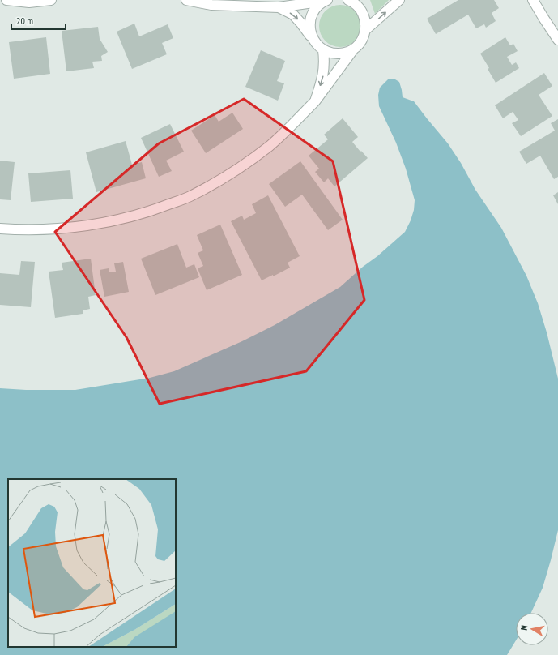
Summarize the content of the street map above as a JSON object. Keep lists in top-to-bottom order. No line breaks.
{"scale_bar":"20 m","north":"left"}
